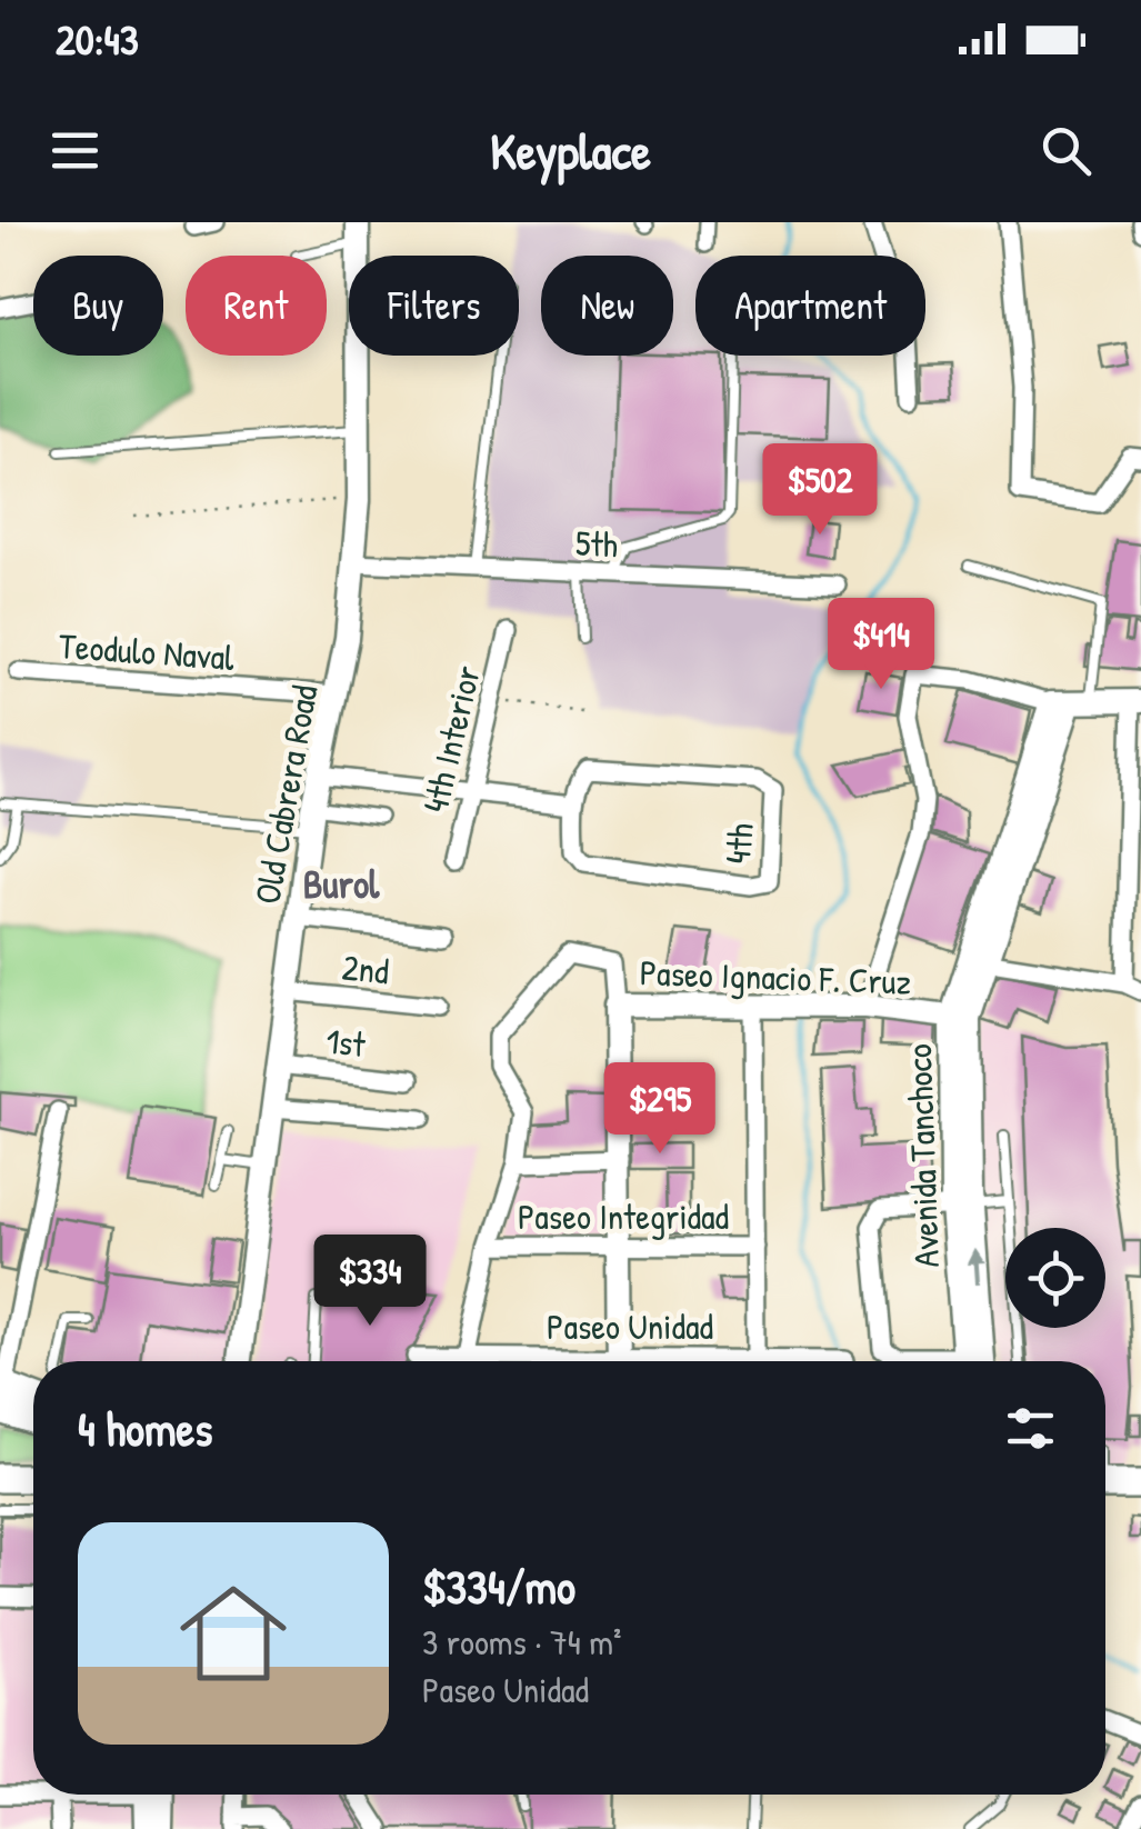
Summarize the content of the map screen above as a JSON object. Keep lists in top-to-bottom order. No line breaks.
{"streets":{"street":["5th","Teodulo Naval","4th Interior","Old Cabrera Road","4th","2nd","Paseo Ignacio F. Cruz","1st","Avenida Tanchoco","Paseo Integridad","Paseo Unidad"]},"crossings":[["5th","Old Cabrera Road"],["Teodulo Naval","Old Cabrera Road"],["Old Cabrera Road","2nd"],["Old Cabrera Road","1st"],["Paseo Ignacio F. Cruz","Avenida Tanchoco"],["Paseo Ignacio F. Cruz","Paseo Integridad"]],"districts":["Burol"],"page":{"status":"20:43","header":"Keyplace","chip":["Buy","Rent","Filters","New","Apartment"],"price":["$502","$414","$295","$334"],"heading":"4 homes","list":[{"name":"$334/mo","note":"3 rooms · 74 m² · Paseo Unidad"}]}}
